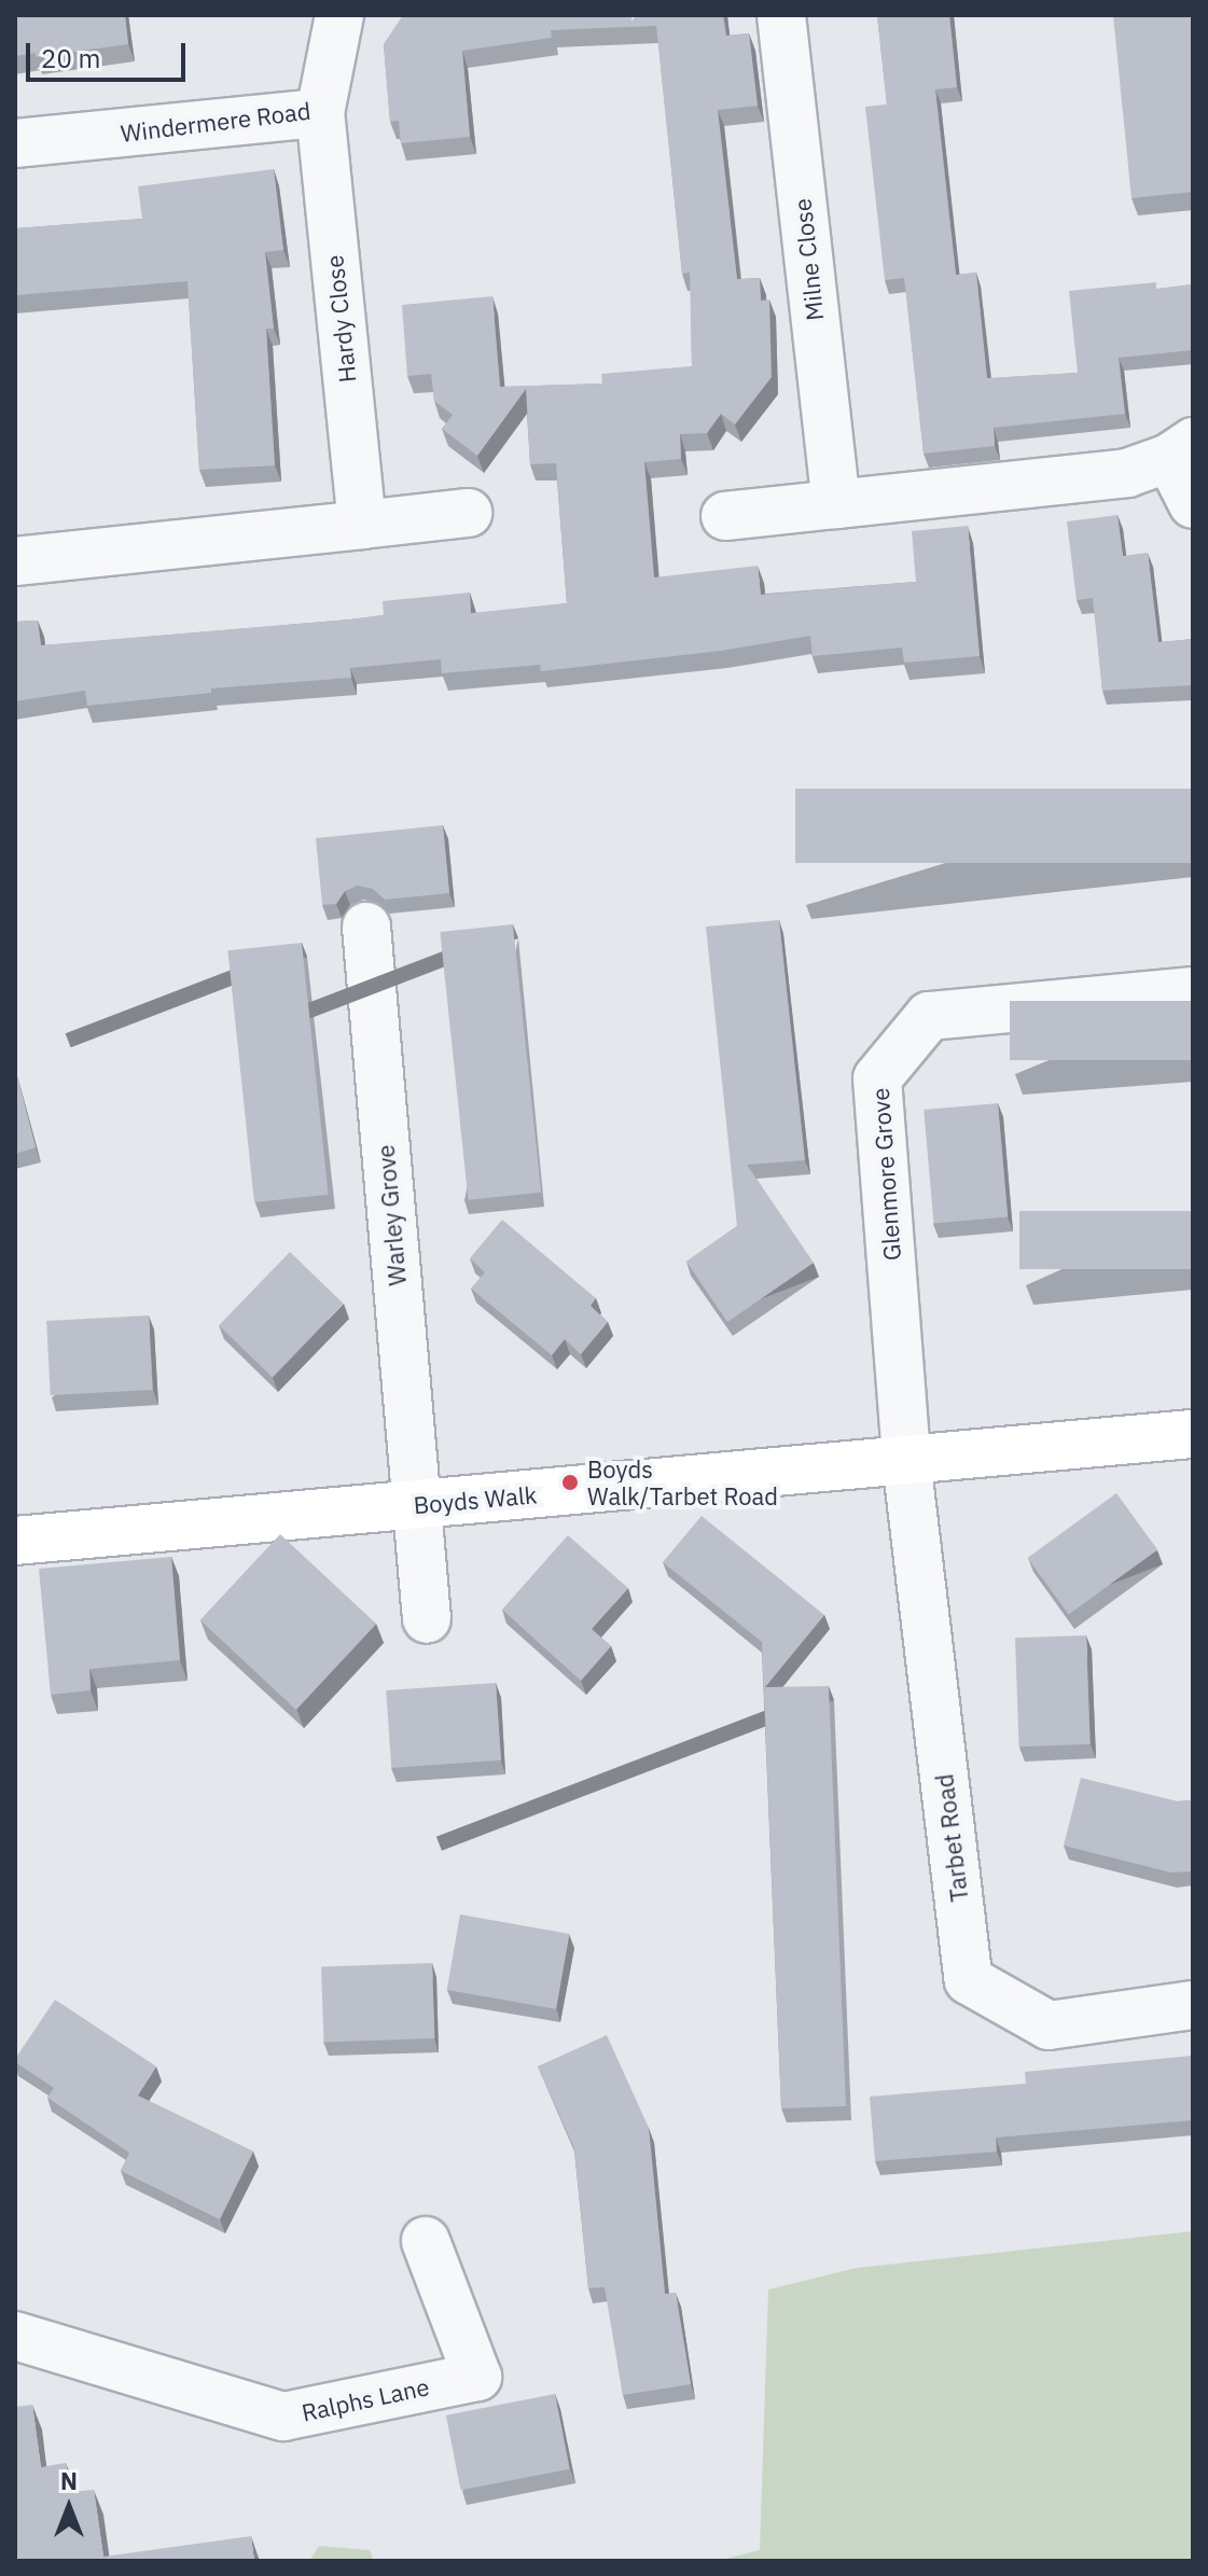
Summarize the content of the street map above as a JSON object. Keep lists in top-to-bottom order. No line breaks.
{"streets":{"street":["Windermere Road","Milne Close","Hardy Close","Glenmore Grove","Warley Grove","Boyds Walk","Tarbet Road","Ralphs Lane"]},"crossings":[["Windermere Road","Hardy Close"],["Glenmore Grove","Boyds Walk"],["Glenmore Grove","Tarbet Road"],["Warley Grove","Boyds Walk"],["Boyds Walk","Tarbet Road"]],"places":["Boyds Walk/Tarbet Road"],"scale_bar":"20 m","north":"top"}
